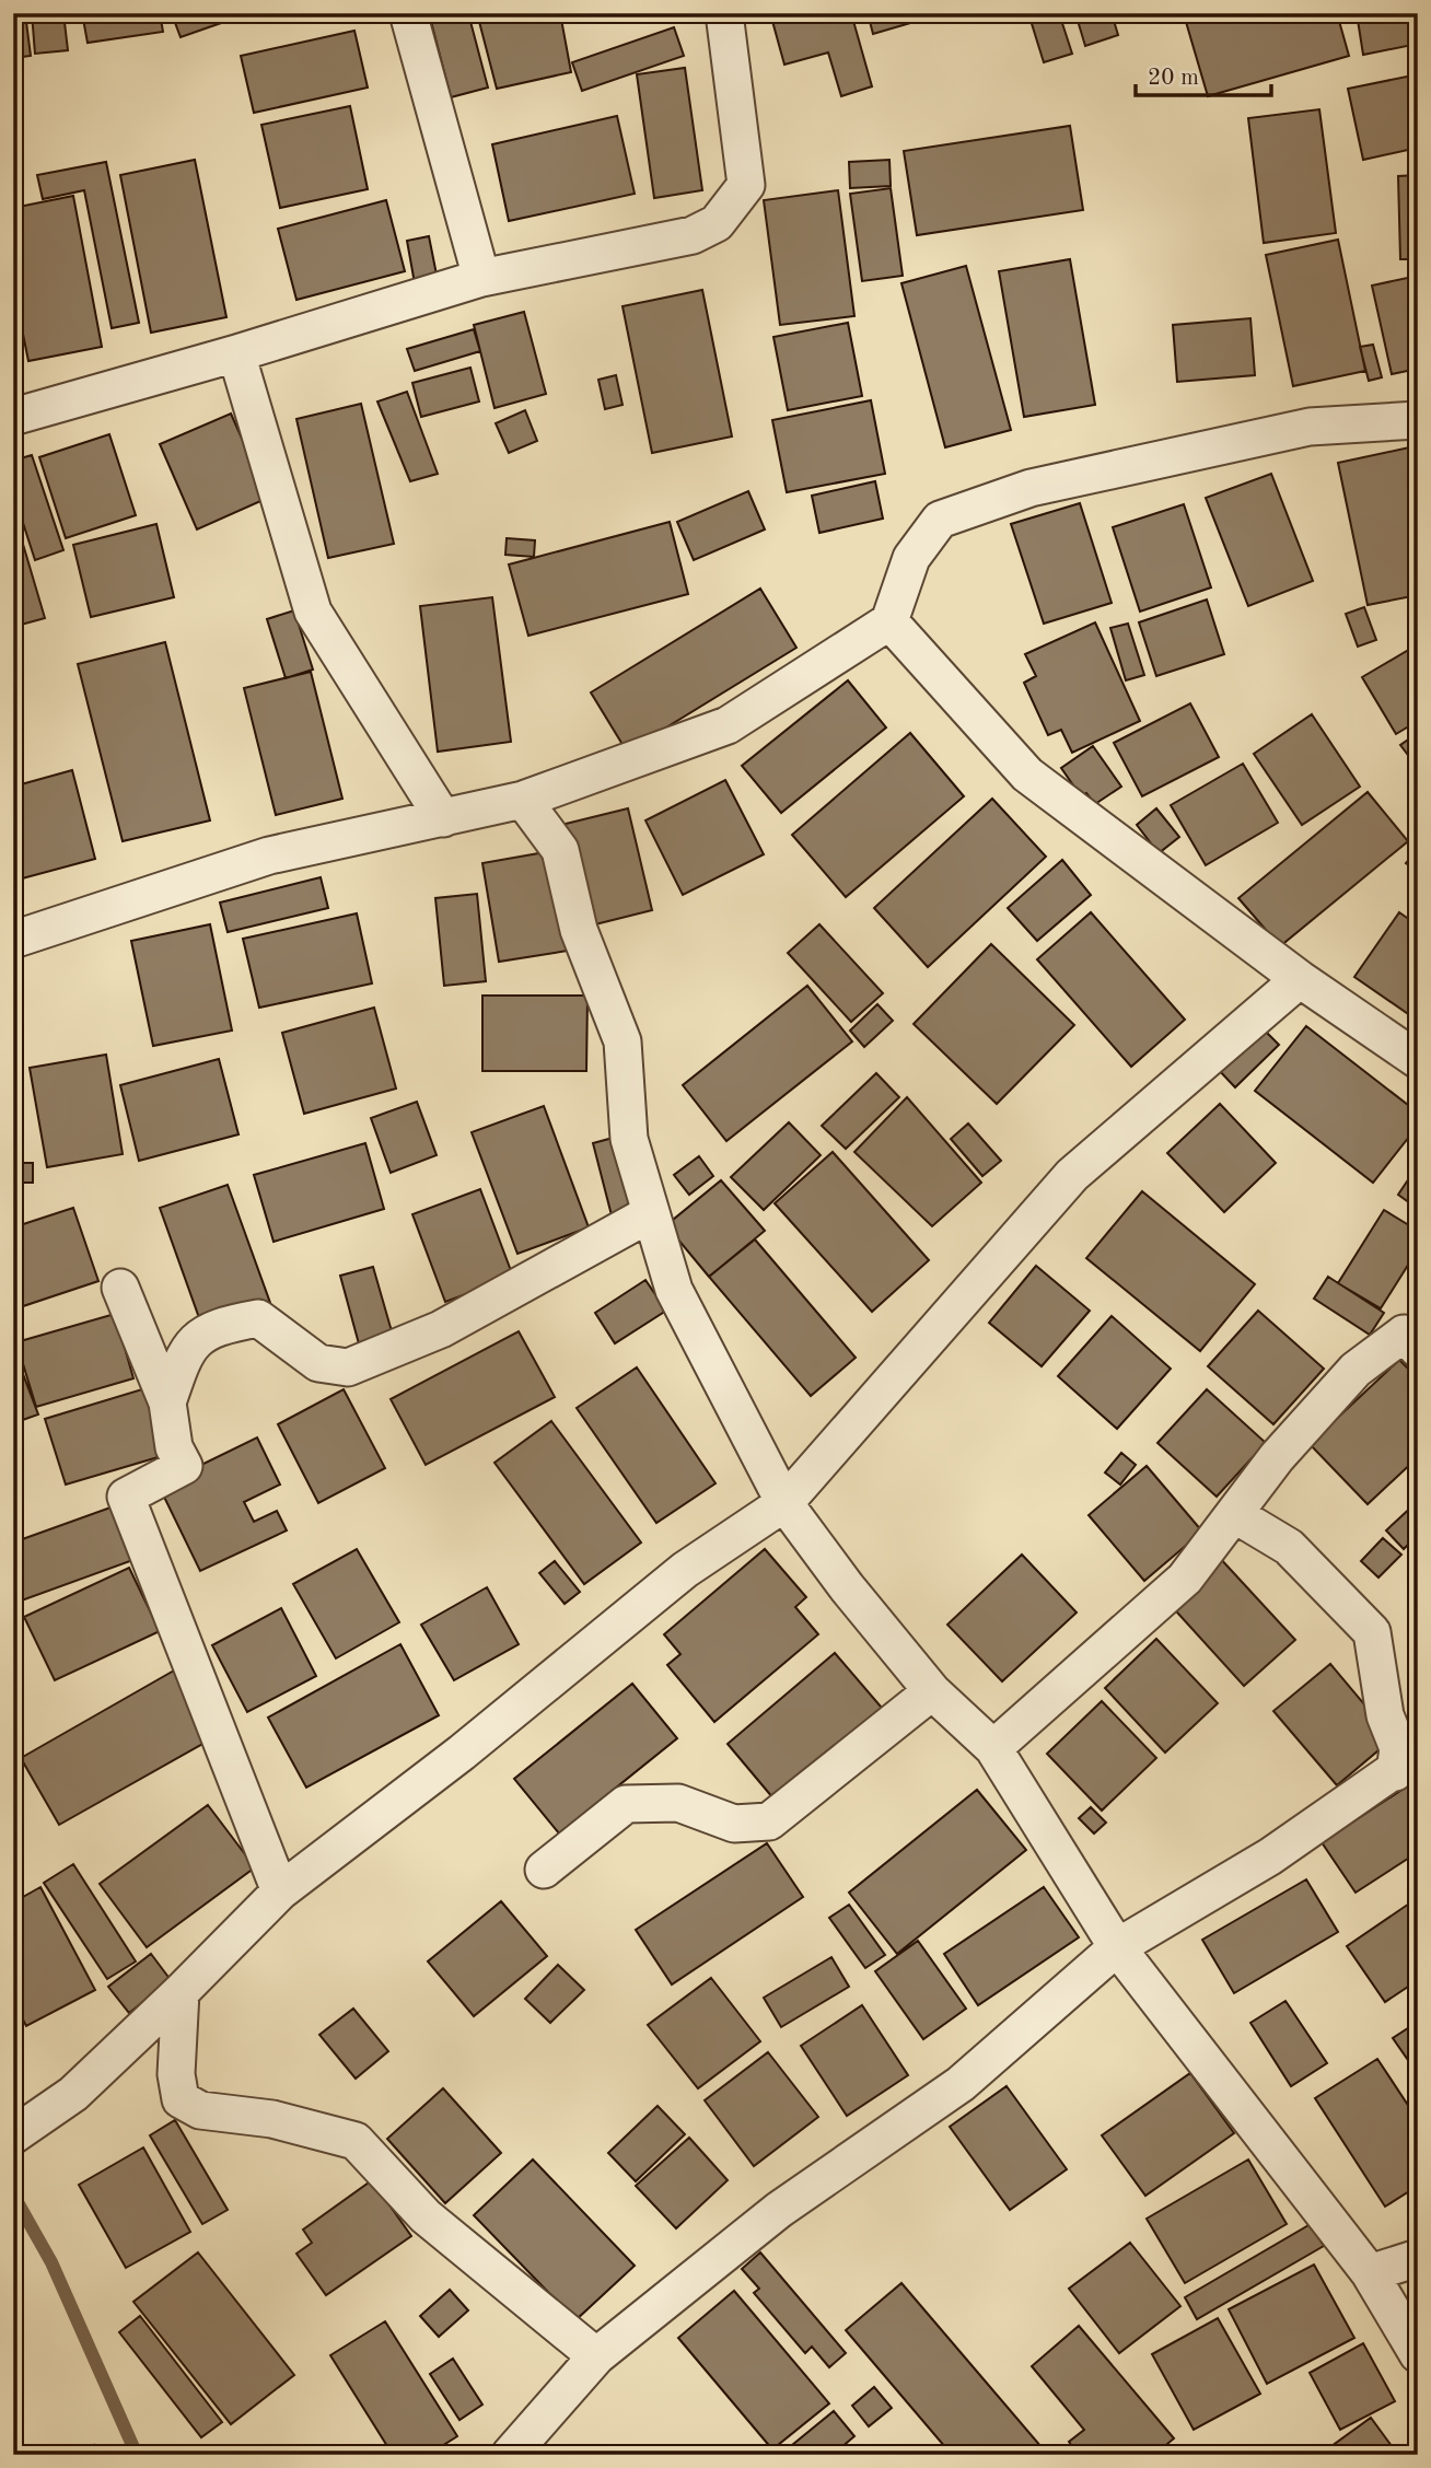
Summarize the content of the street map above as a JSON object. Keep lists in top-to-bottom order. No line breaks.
{"scale_bar":"20 m"}
